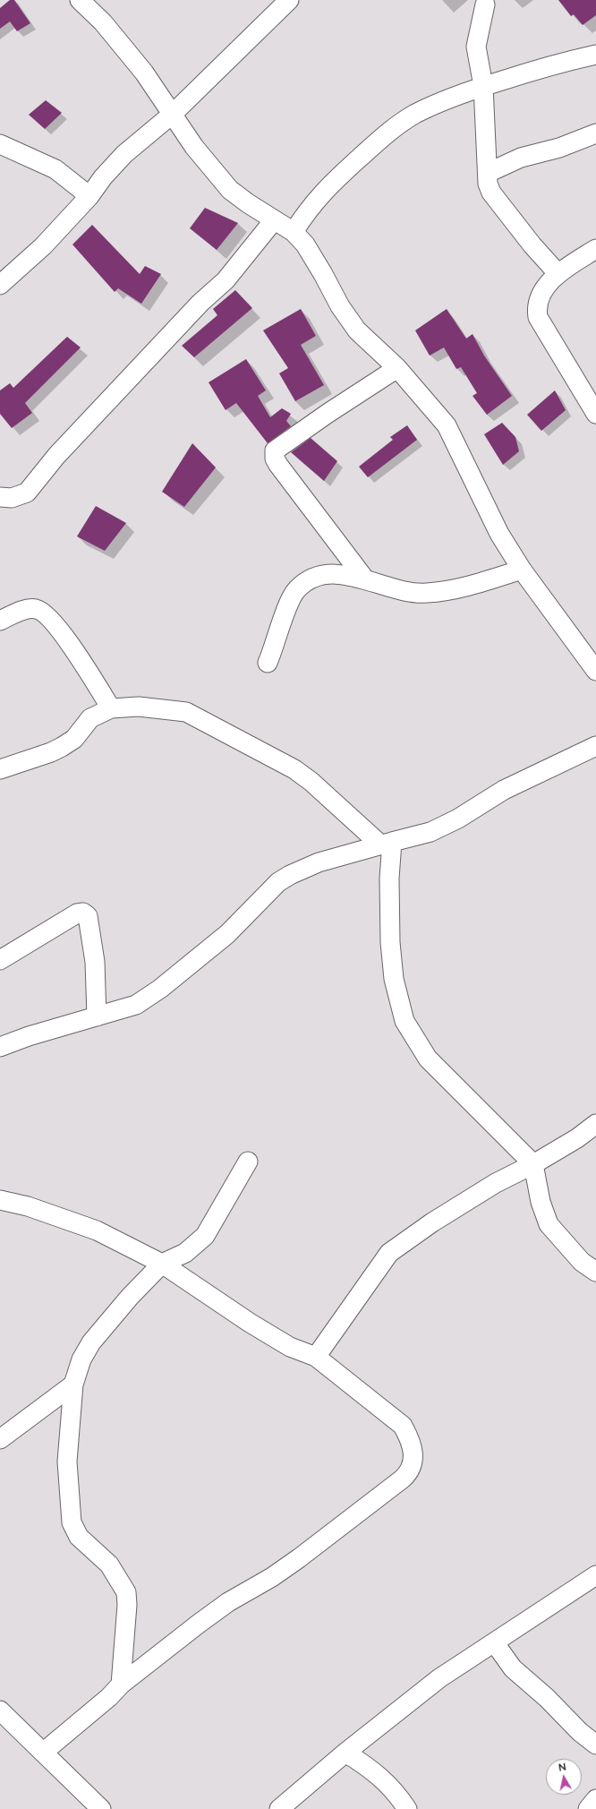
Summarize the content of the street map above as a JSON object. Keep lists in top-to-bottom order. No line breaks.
{"north":"top"}
